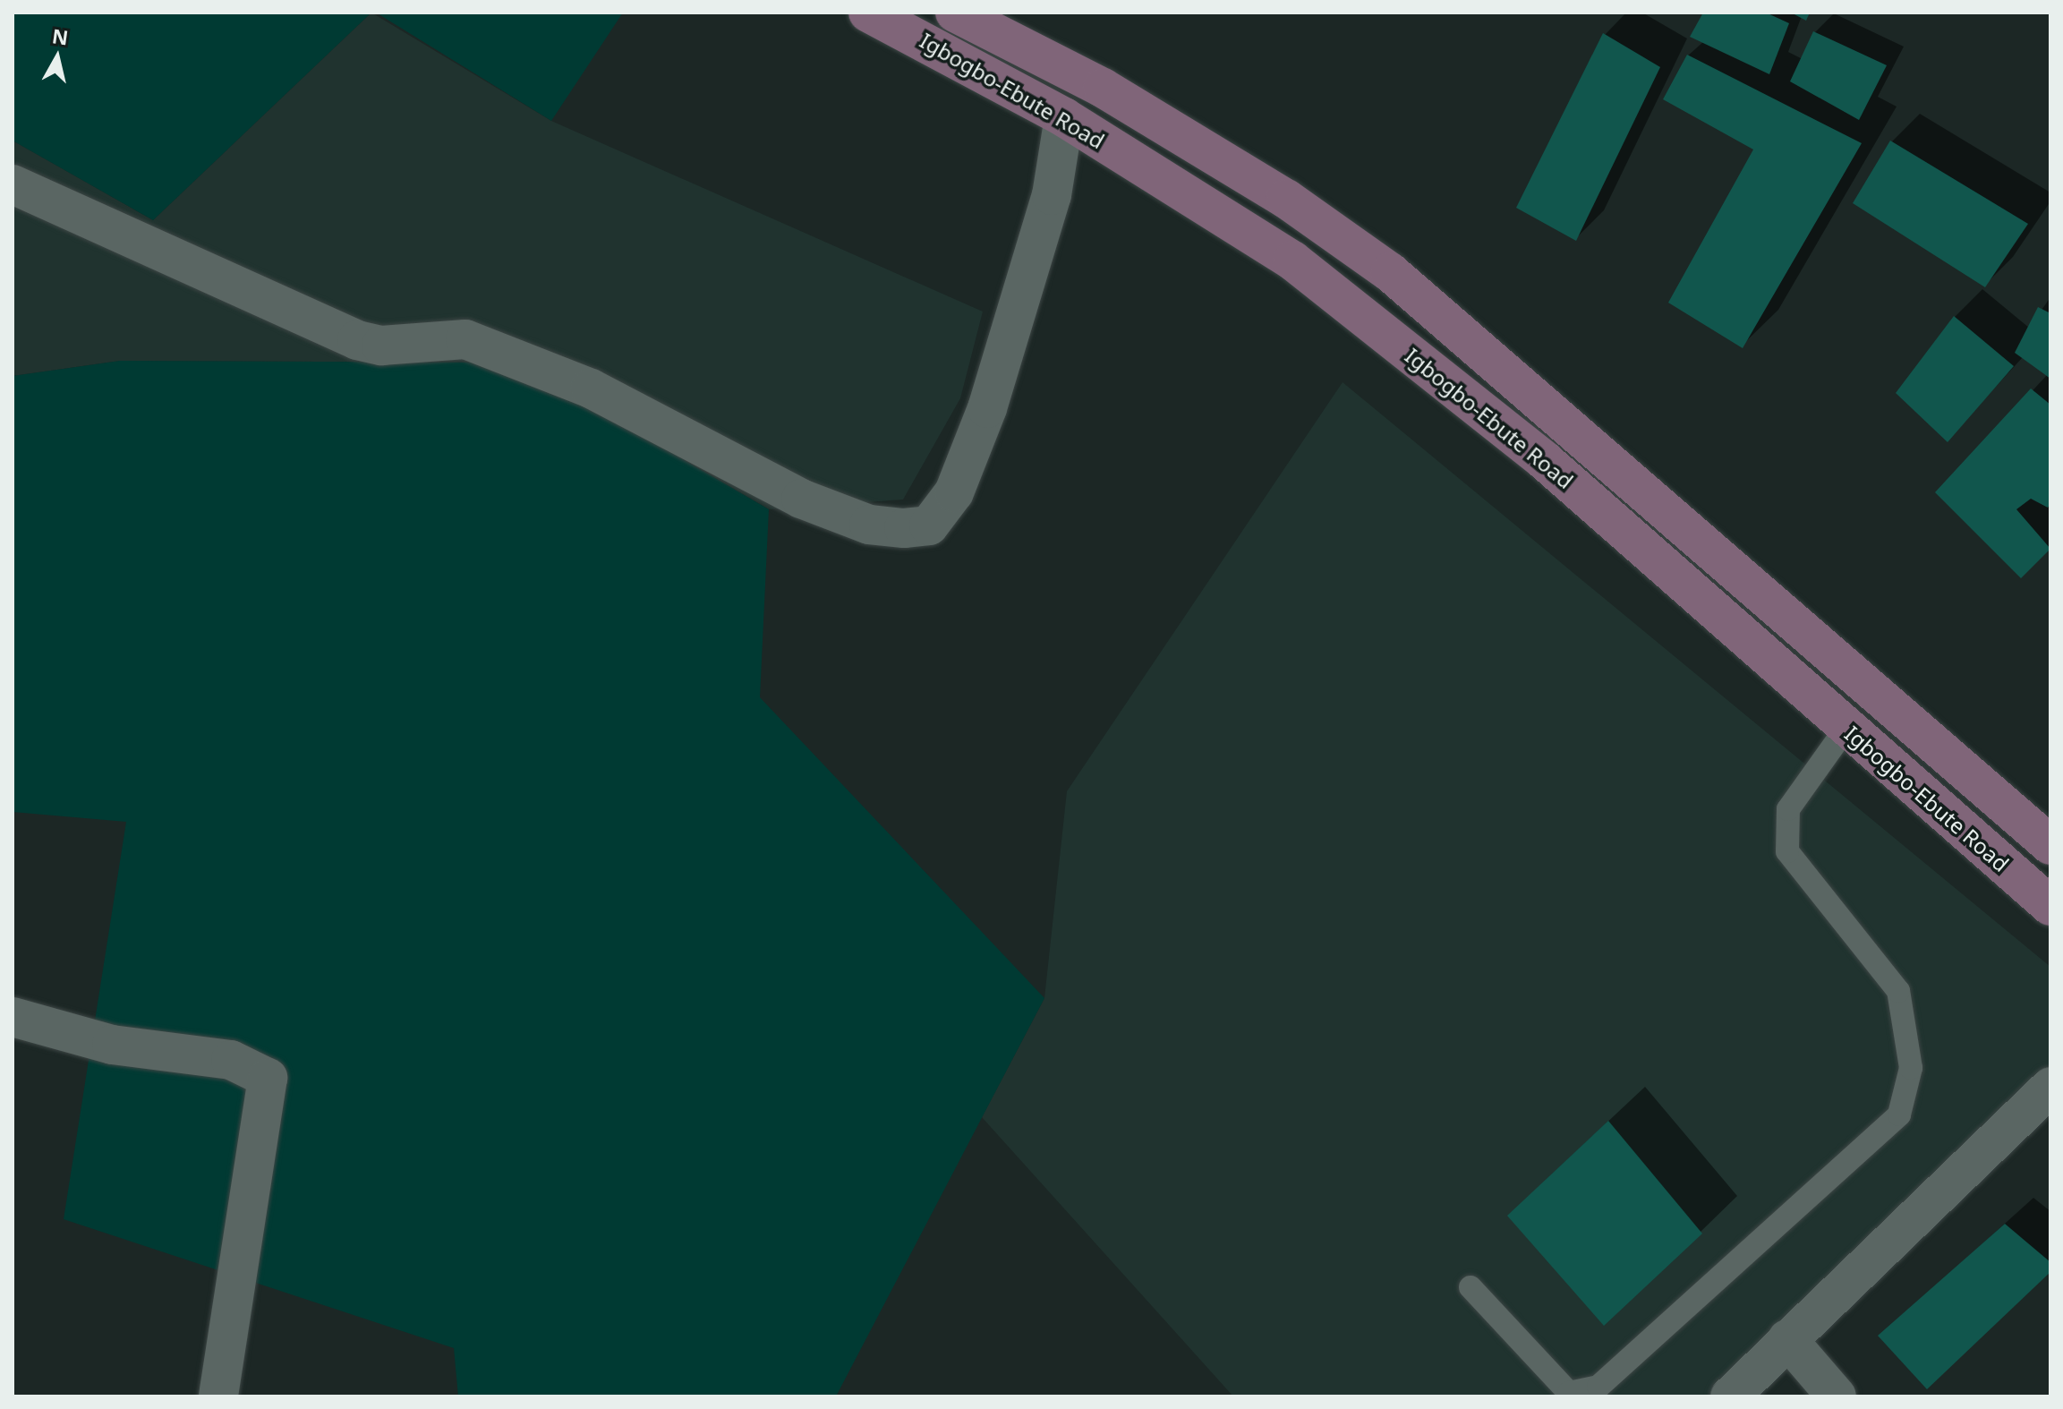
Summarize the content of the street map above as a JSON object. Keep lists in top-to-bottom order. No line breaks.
{"streets":{"main road":["Igbogbo-Ebute Road"]},"north":"top"}
